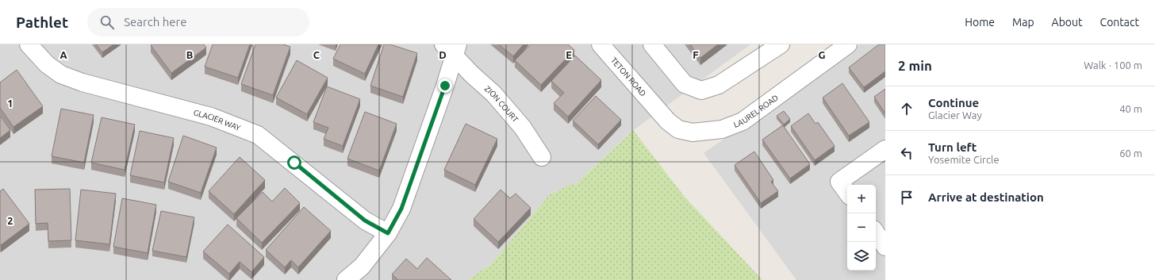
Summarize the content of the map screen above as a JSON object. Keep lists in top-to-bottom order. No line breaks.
{"streets":{"street":["TETON ROAD","ZION COURT","LAUREL ROAD","GLACIER WAY"]},"crossings":[["TETON ROAD","LAUREL ROAD"]],"page":{"header":"Pathlet","search":"Search here","nav":["Home","Map","About","Contact"],"heading":["2 min","Walk · 100 m"],"list":[["Continue","Glacier Way","40 m"],["Turn left","Yosemite Circle","60 m"],"Arrive at destination"],"map_buttons":["+","−"]},"grid":{"columns":["A","B","C","D","E","F","G"],"rows":["1","2"]}}
